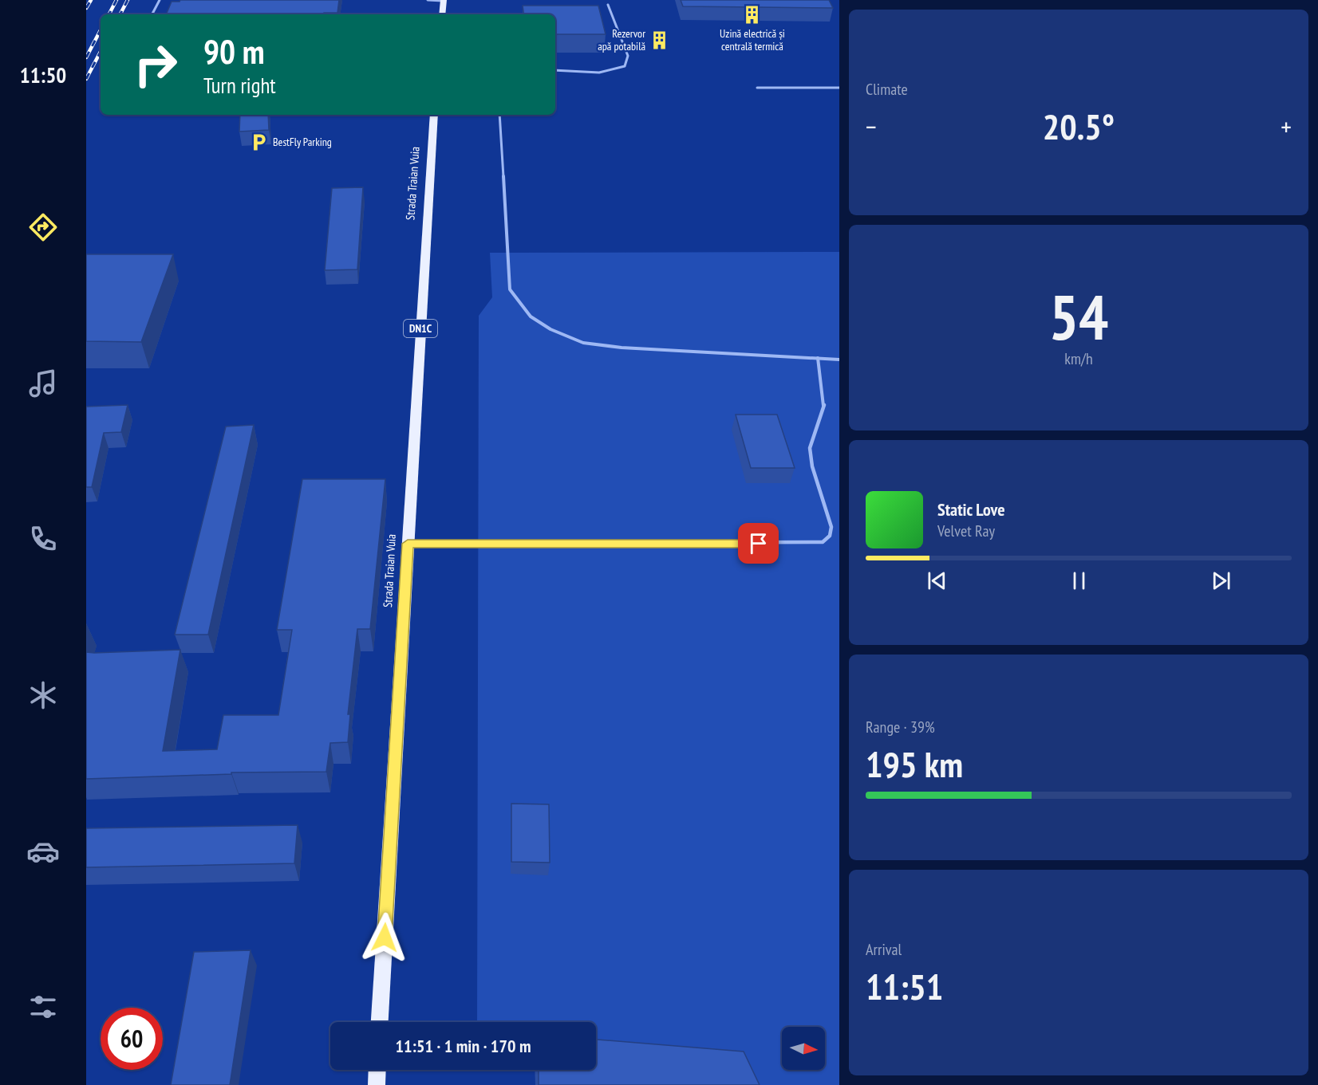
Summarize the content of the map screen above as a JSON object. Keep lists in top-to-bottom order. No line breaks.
{"streets":{"main road":["Strada Traian Vuia","DN1C"]},"places":{"building":["Uzină electrică și centrală termică","Rezervor apă potabilă"],"parking":["BestFly Parking"]},"north":"right","page":{"tabs":"11:50","tile":["Climate",["54","km/h"],["Range · 39%","195 km"],["Arrival","11:51"]],"turn":["90 m","Turn right"],"heat":["−","20.5°","+"],"song":["Static Love","Velvet Ray"],"limit":"60","trip":"11:51 · 1 min · 170 m"}}
